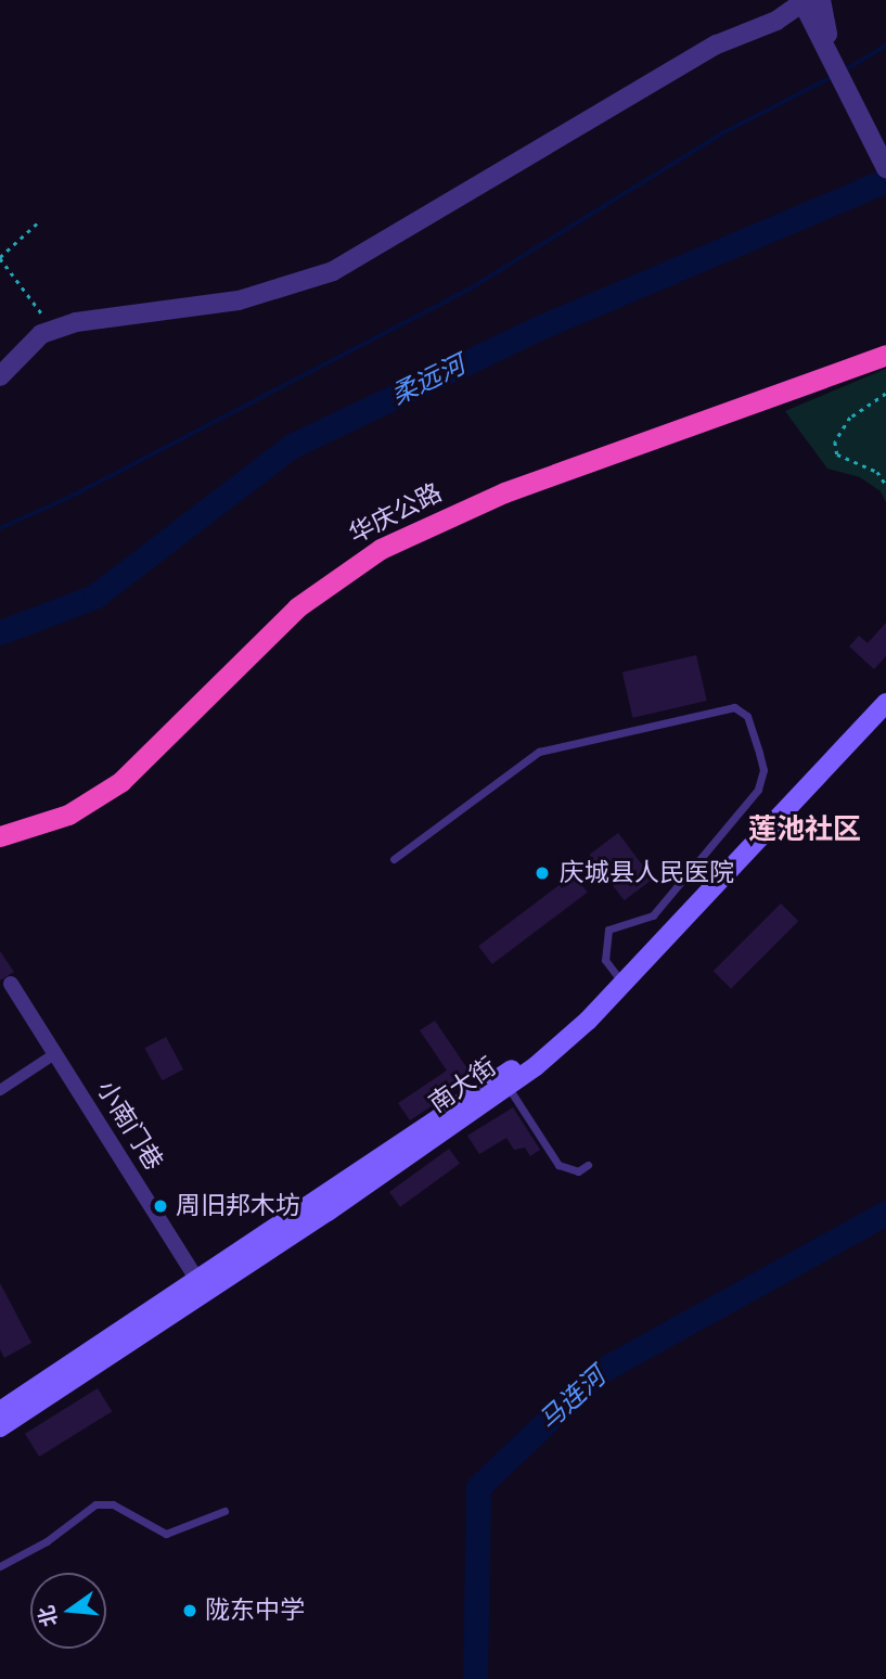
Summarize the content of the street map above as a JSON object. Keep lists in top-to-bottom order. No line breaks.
{"streets":{"highway":["华庆公路"],"main road":["南大街"],"street":["小南门巷"]},"crossings":[["南大街","小南门巷"]],"districts":["莲池社区"],"water":["柔远河","马连河"],"places":["庆城县人民医院","周旧邦木坊","陇东中学"],"north":"left"}
